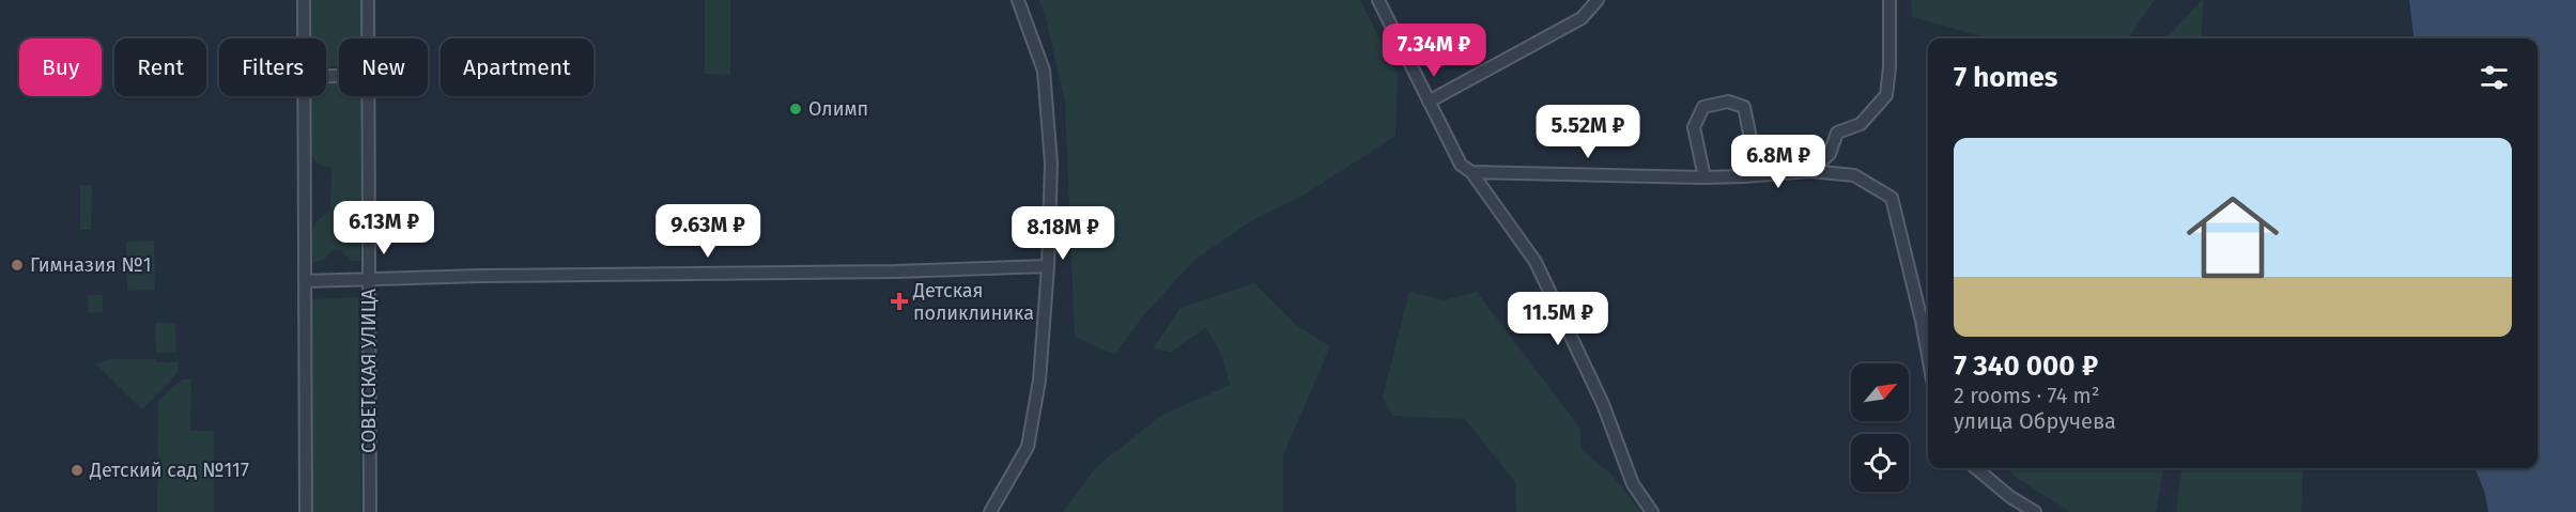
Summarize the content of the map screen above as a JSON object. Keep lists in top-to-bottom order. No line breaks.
{"streets":{"street":["СОВЕТСКАЯ УЛИЦА"]},"places":{"other":["Олимп","Гимназия №1","Детский сад №117"],"health":["Детская поликлиника"]},"north":"top right","page":{"price":["7.34M ₽","5.52M ₽","6.8M ₽","6.13M ₽","9.63M ₽","8.18M ₽","11.5M ₽"],"chip":["Buy","Rent","Filters","New","Apartment"],"heading":"7 homes","list":[{"name":"7 340 000 ₽","note":"2 rooms · 74 m² · улица Обручева"}]}}
